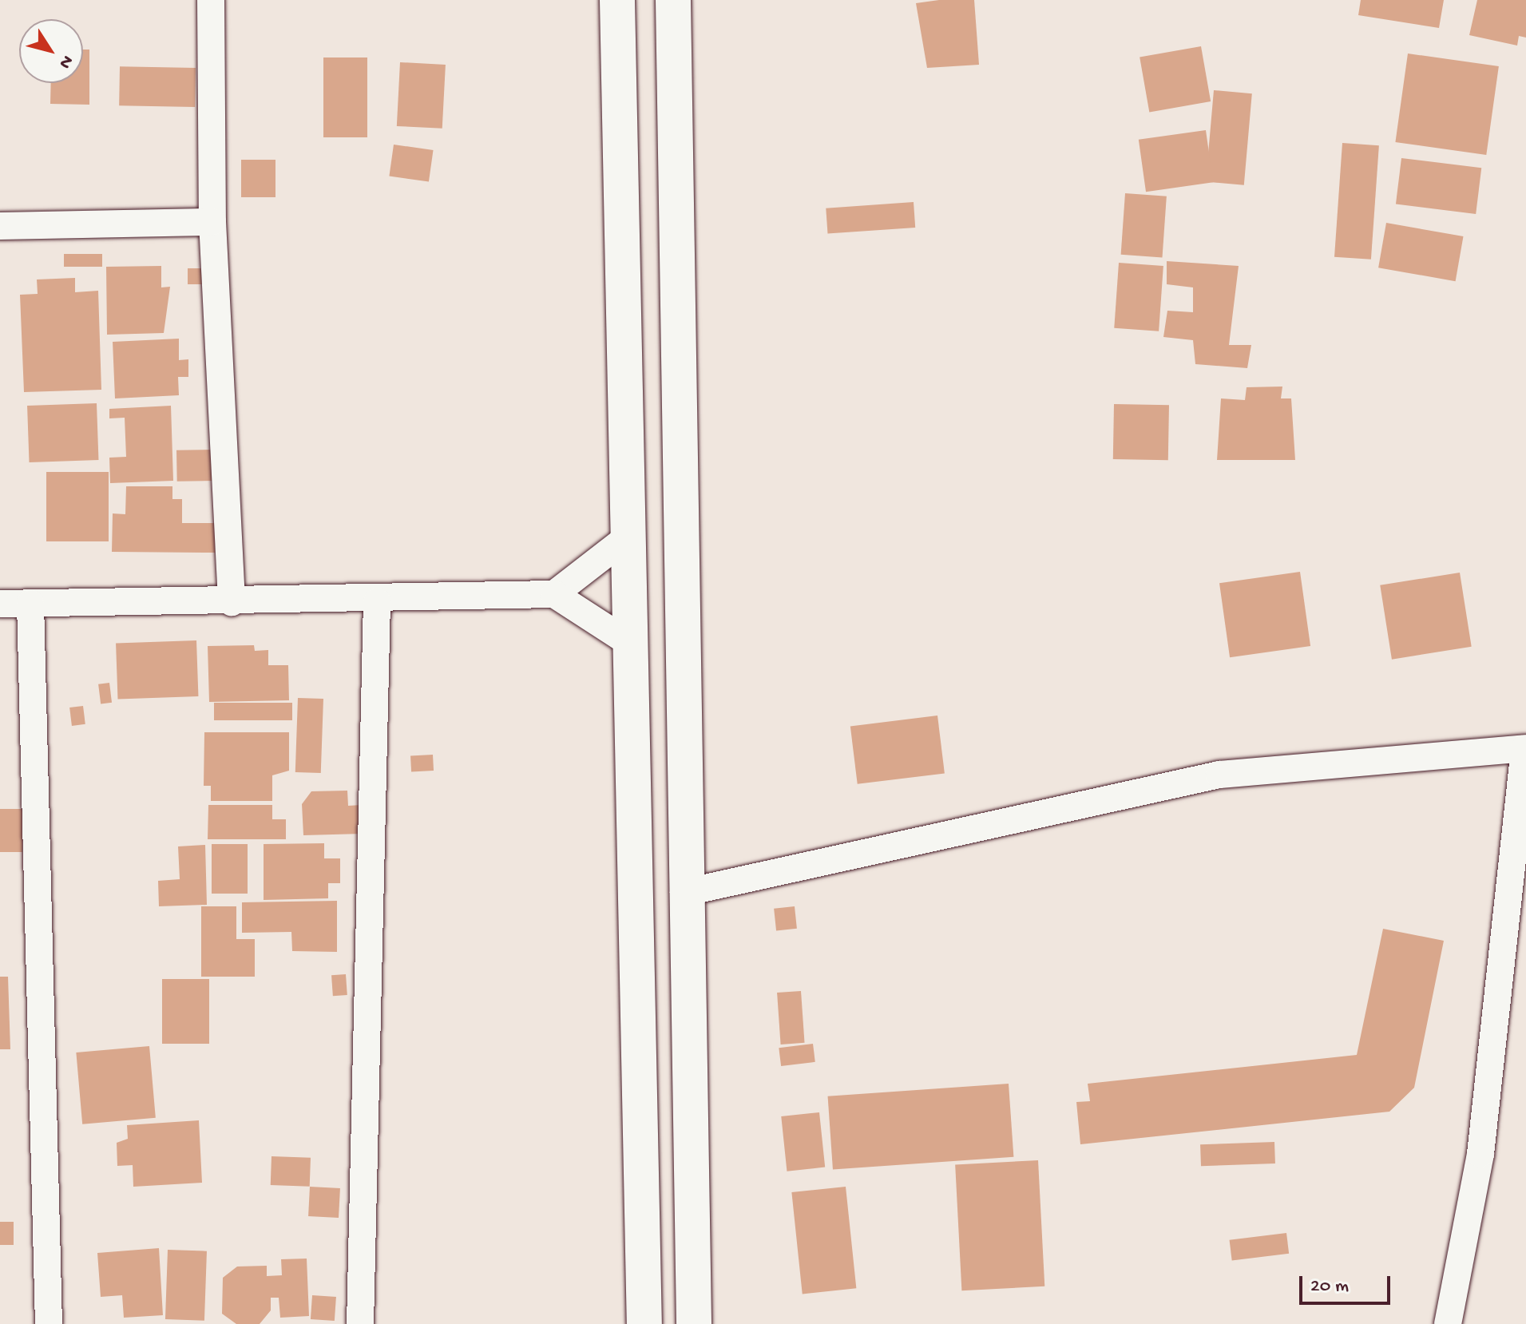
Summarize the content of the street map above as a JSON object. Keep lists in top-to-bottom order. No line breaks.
{"scale_bar":"20 m","north":"bottom right"}
